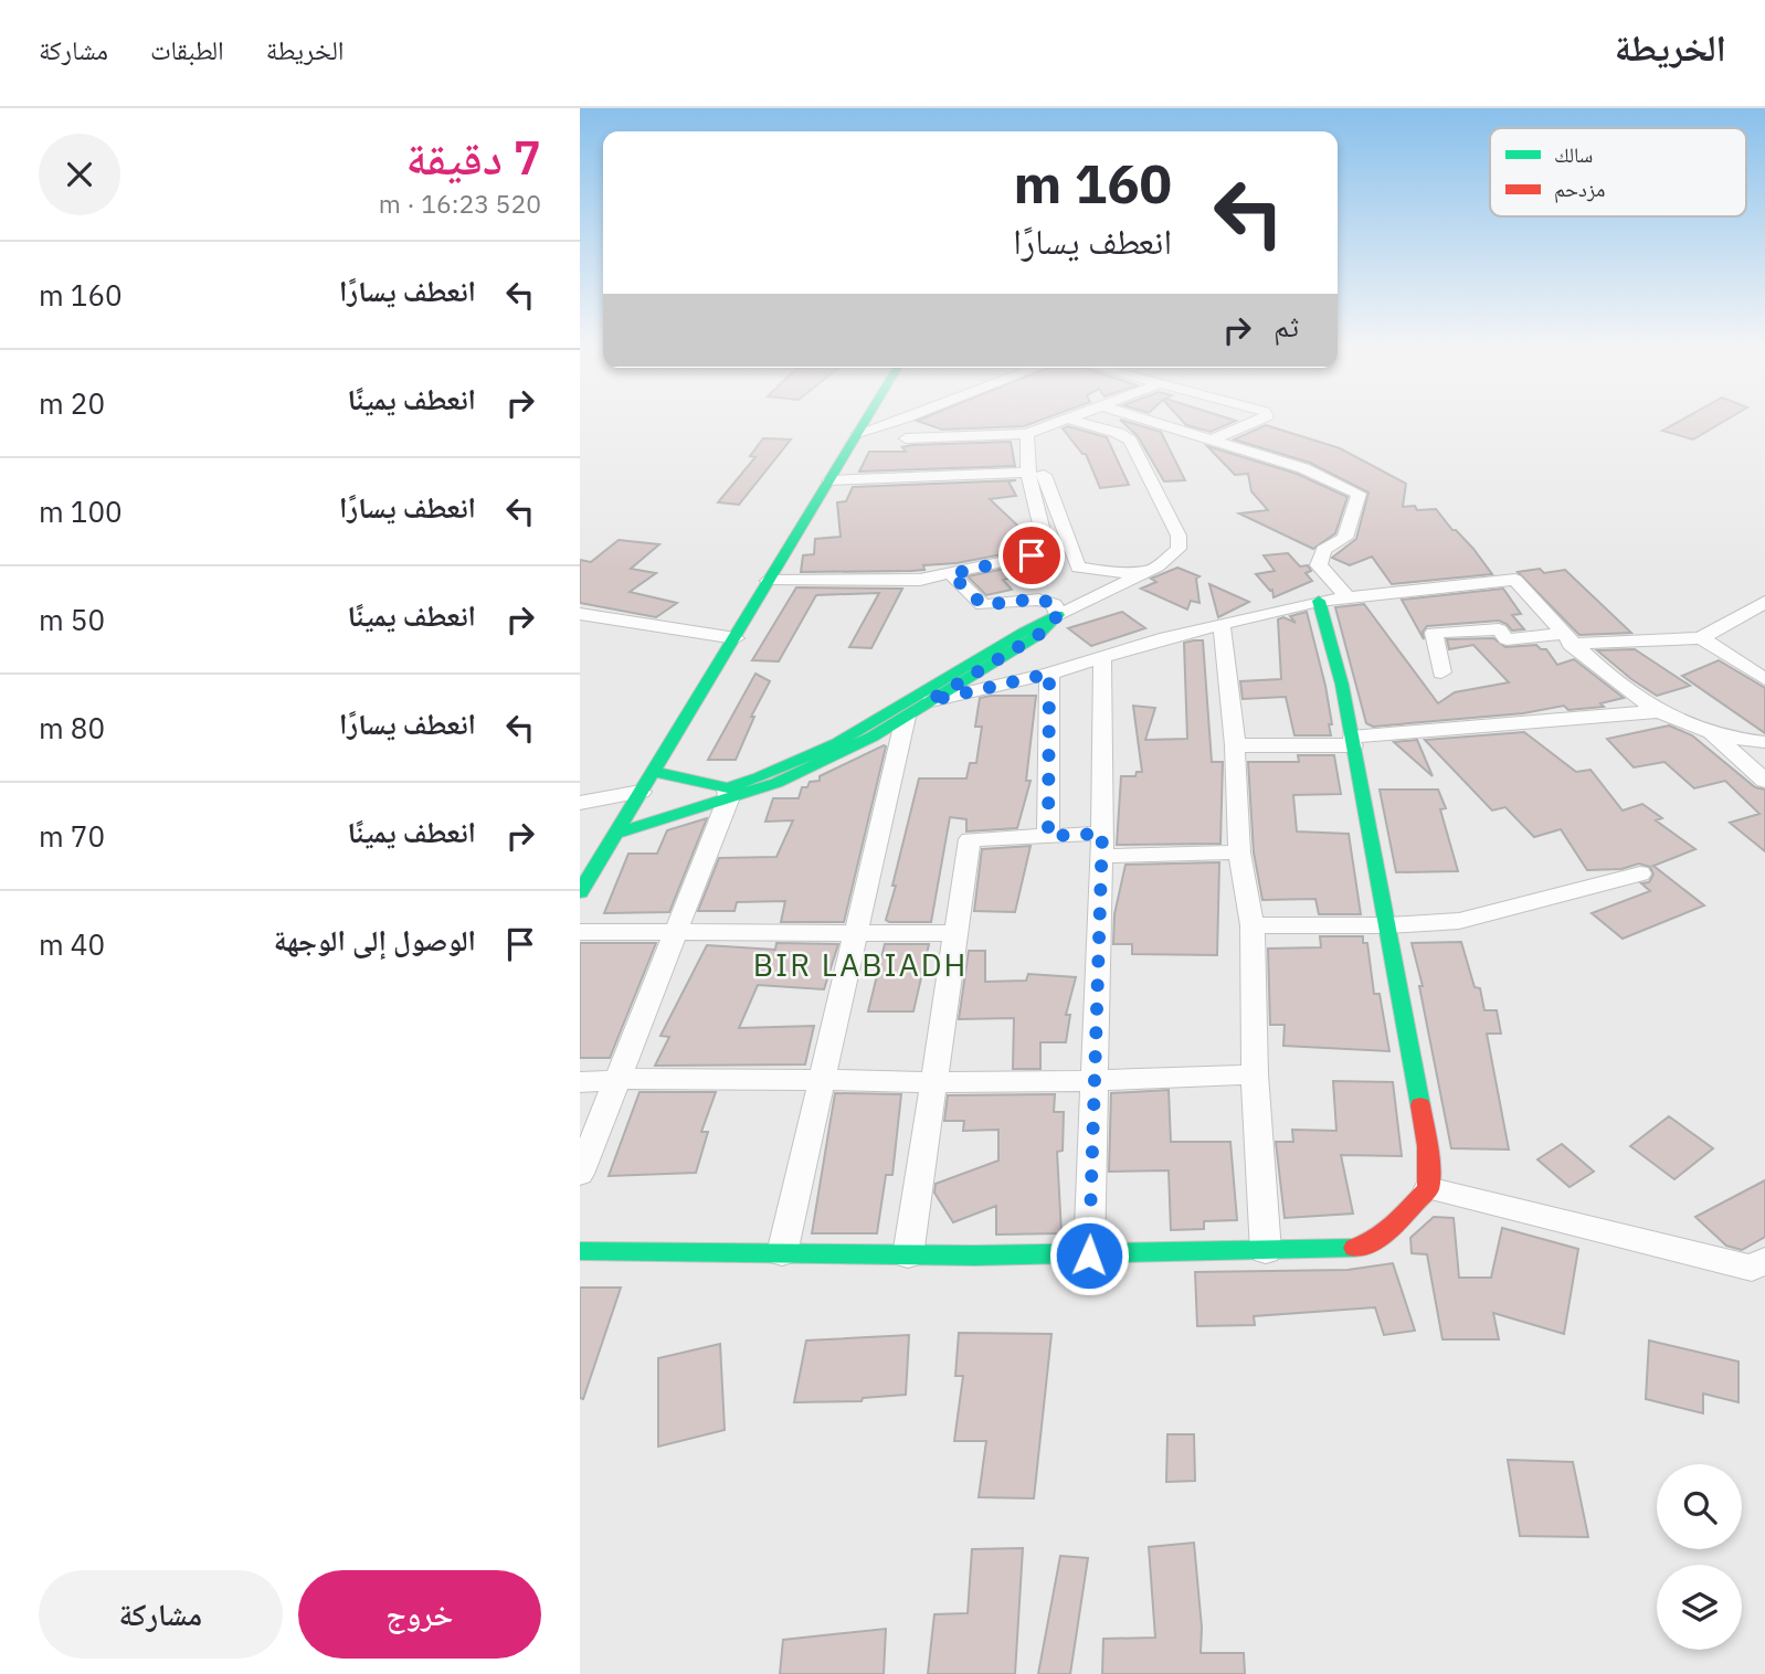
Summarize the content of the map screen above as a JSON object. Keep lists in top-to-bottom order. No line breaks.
{"districts":["BIR LABIADH"],"legend":["سالك","مزدحم"],"page":{"header":"الخريطة","nav":["الخريطة","الطبقات","مشاركة"],"heading":["7 دقيقة","520 m · 16:23"],"turn":["160 m","انعطف يسارًا"],"list":[{"name":"انعطف يسارًا","value":"160 m"},{"name":"انعطف يمينًا","value":"20 m"},{"name":"انعطف يسارًا","value":"100 m"},{"name":"انعطف يمينًا","value":"50 m"},{"name":"انعطف يسارًا","value":"80 m"},{"name":"انعطف يمينًا","value":"70 m"},{"name":"الوصول إلى الوجهة","value":"40 m"}],"then":"ثم","buttons":["خروج","مشاركة"]}}
